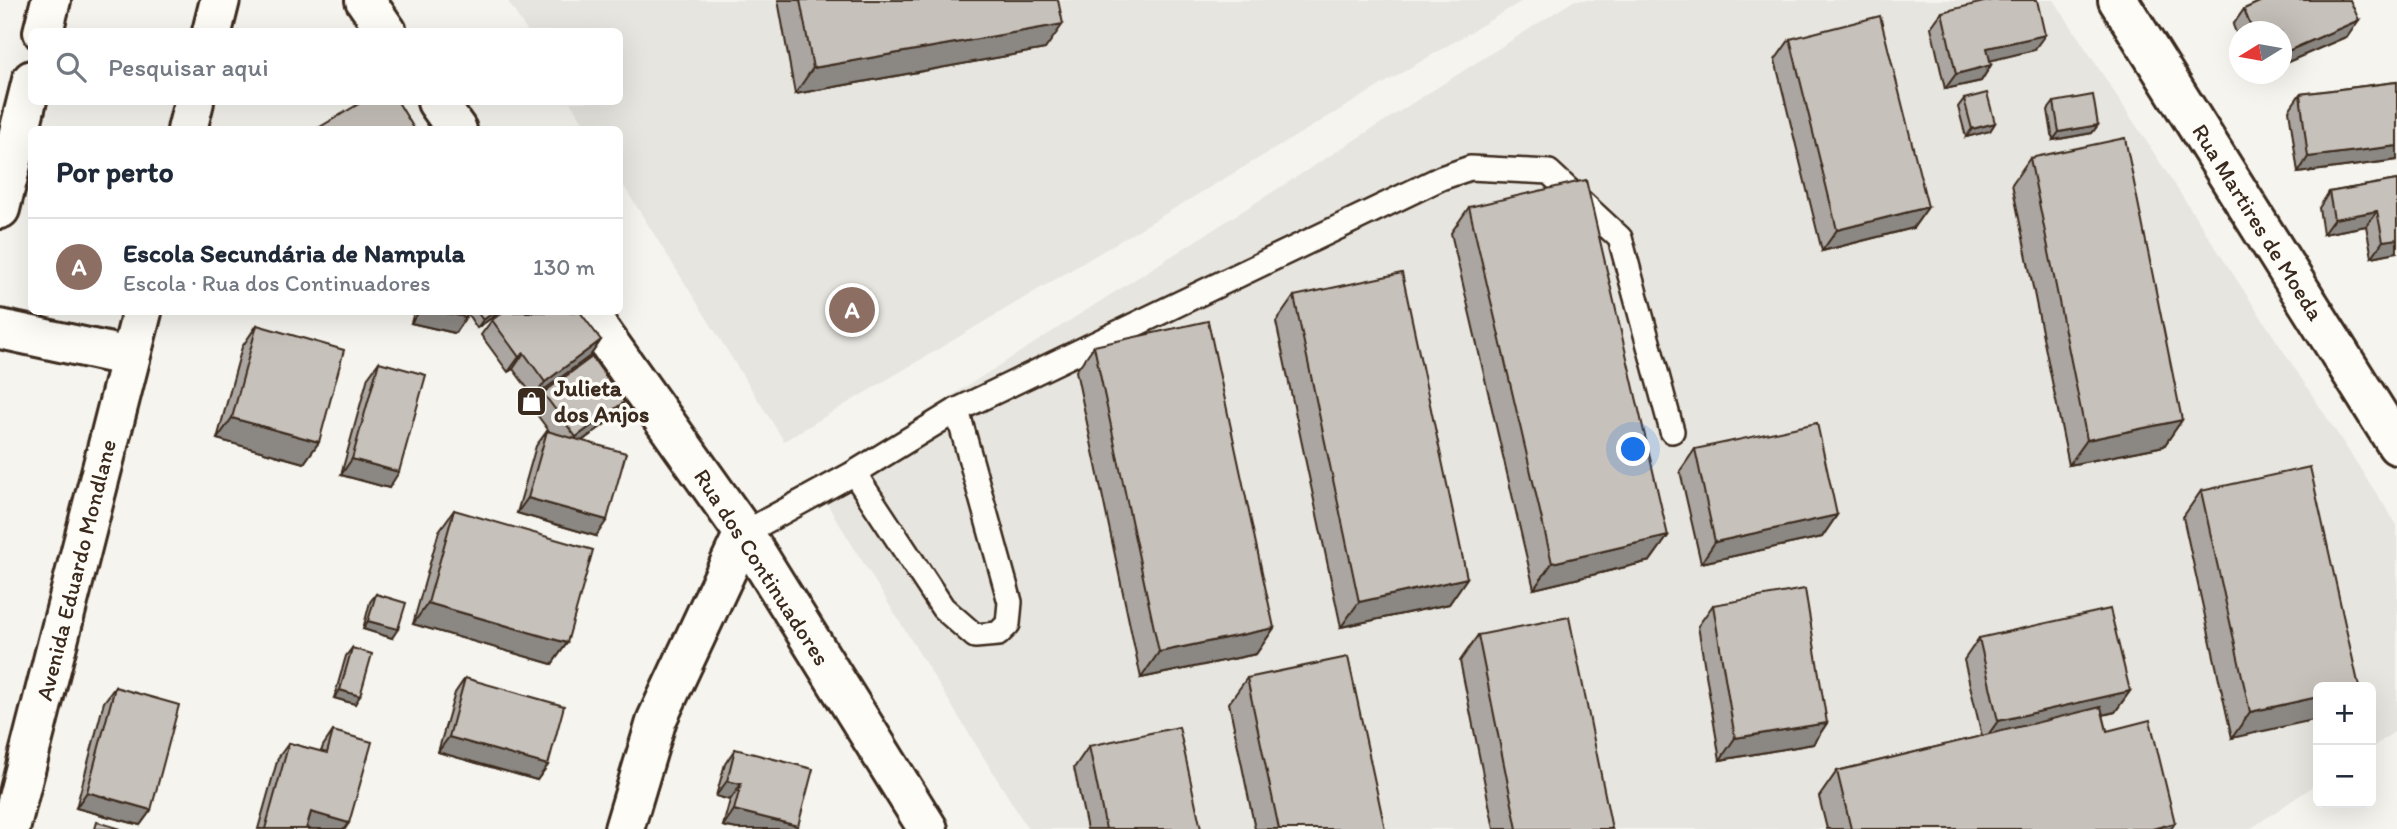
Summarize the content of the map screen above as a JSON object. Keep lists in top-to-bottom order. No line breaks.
{"streets":{"street":["Rua Martires de Moeda","Rua dos Continuadores","Avenida Eduardo Mondlane"]},"places":{"shop":["Julieta dos Anjos"]},"north":"left","page":{"search":"Pesquisar aqui","heading":"Por perto","list":[{"mark":"A","name":"Escola Secundária de Nampula","note":"Escola · Rua dos Continuadores","value":"130 m"}],"pins":"A","map_buttons":["+","−"]}}
